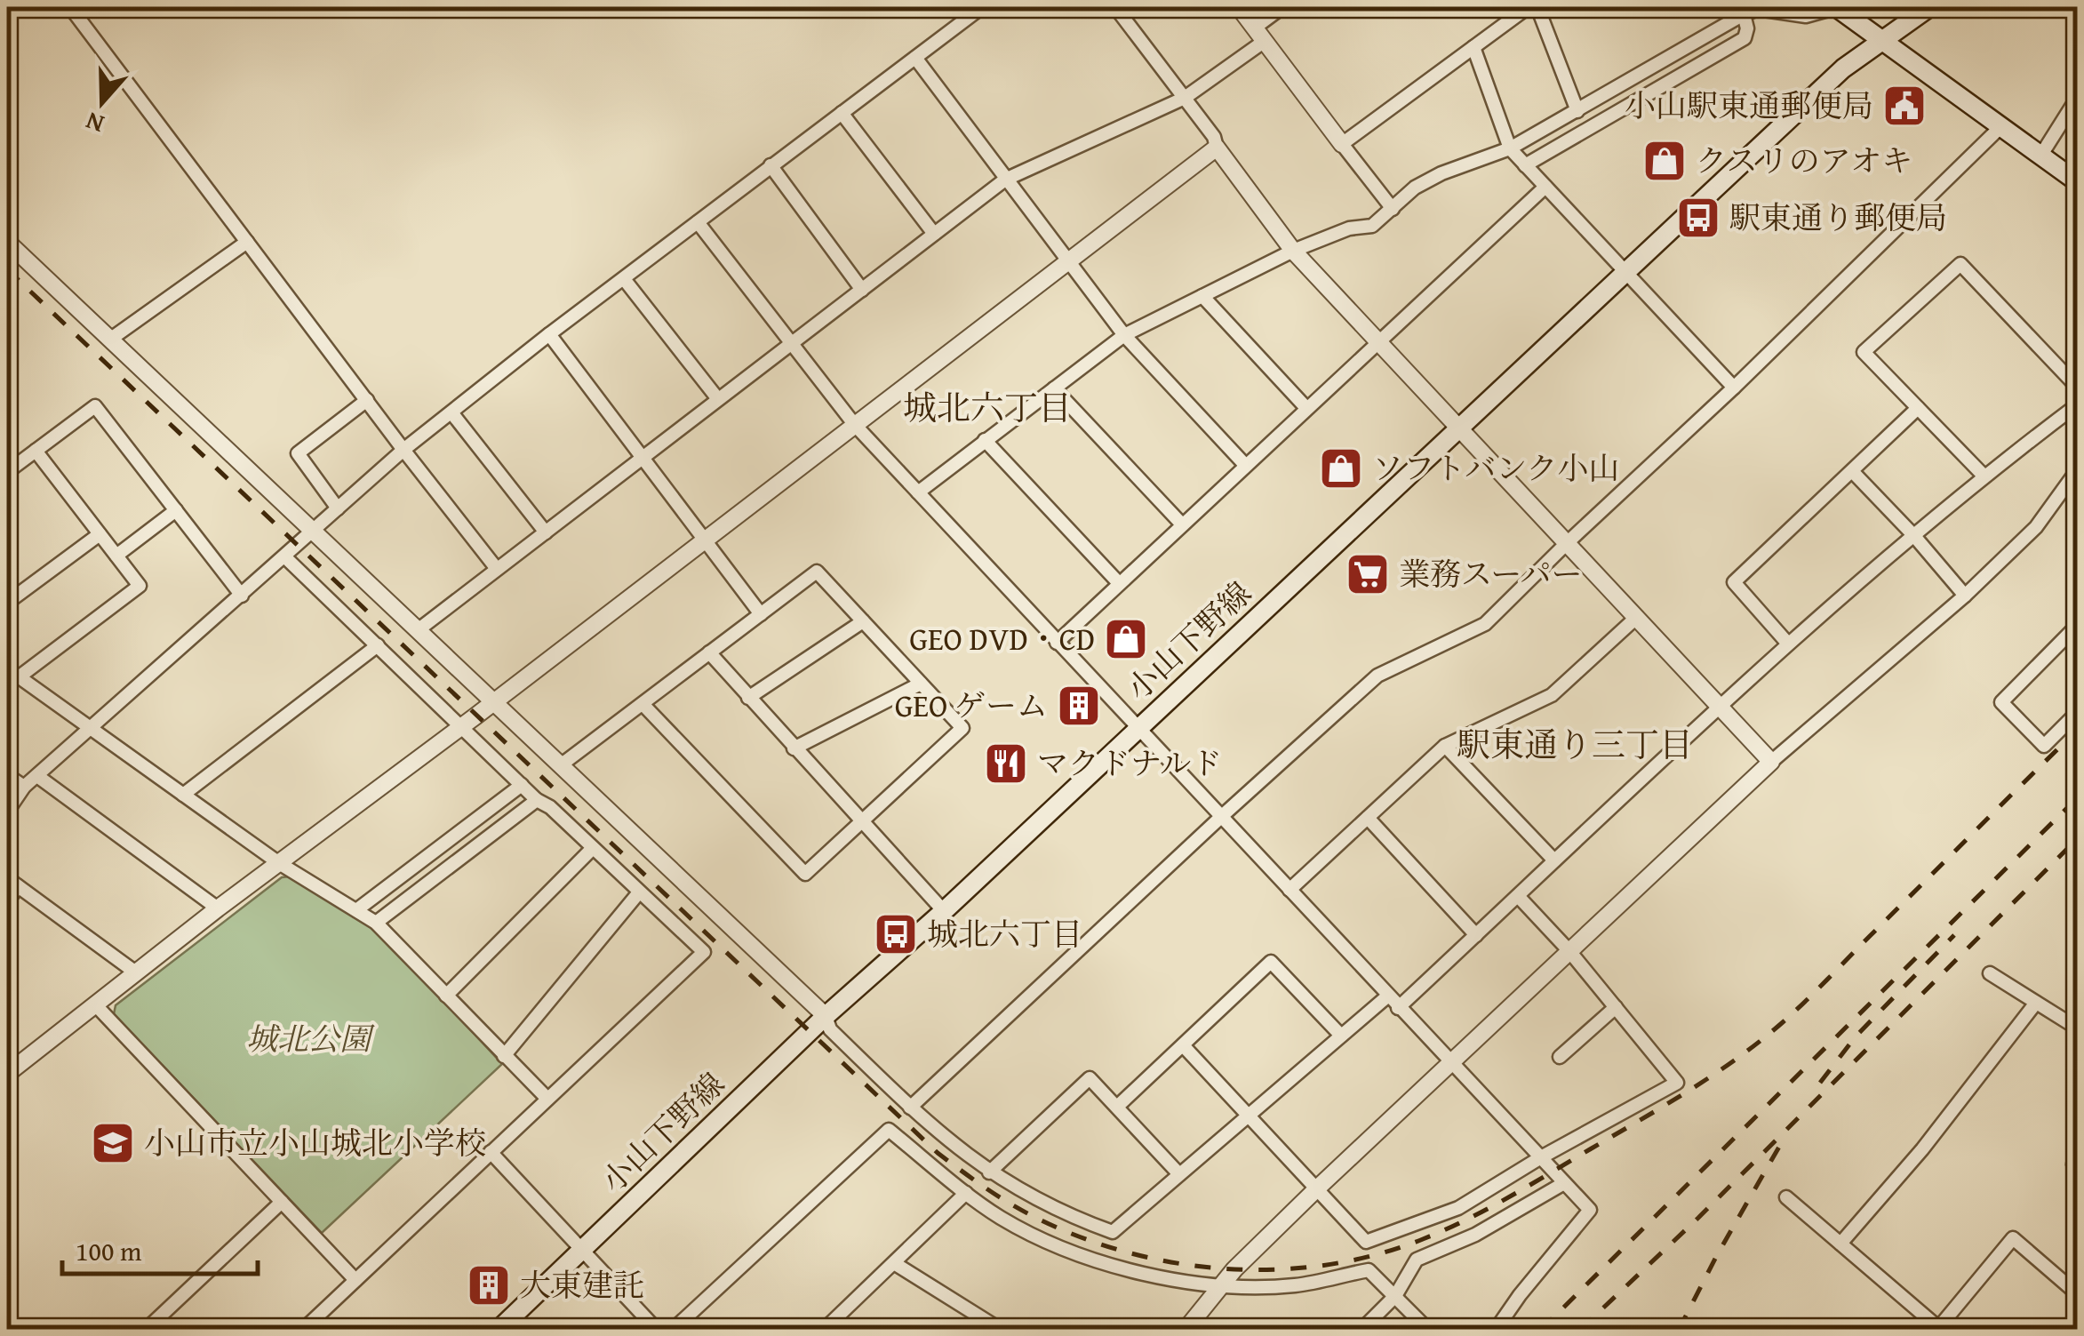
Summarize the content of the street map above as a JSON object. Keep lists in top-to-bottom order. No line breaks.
{"streets":{"main road":["小山下野線"]},"districts":["城北六丁目","駅東通り三丁目"],"parks":["城北公園"],"places":{"public building":["小山駅東通郵便局"],"shop":["クスリのアオキ","ソフトバンク小山","GEO DVD・CD"],"bus stop":["駅東通り郵便局","城北六丁目"],"supermarket":["業務スーパー"],"building":["GEO ゲーム","大東建託"],"restaurant":["マクドナルド"],"school or university":["小山市立小山城北小学校"]},"scale_bar":"100 m","north":"bottom"}
